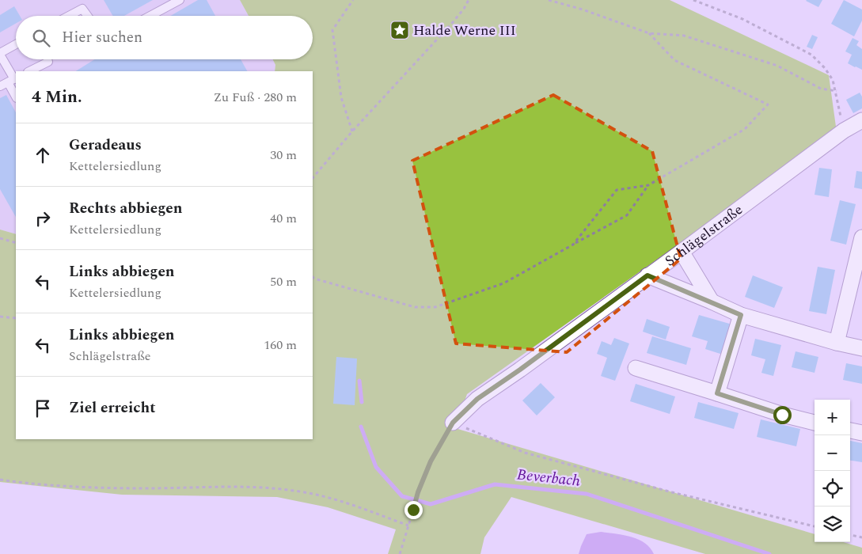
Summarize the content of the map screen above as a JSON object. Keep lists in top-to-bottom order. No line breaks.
{"streets":{"street":["Schlägelstraße"]},"water":["Beverbach"],"places":{"place":["Halde Werne III"]},"page":{"search":"Hier suchen","heading":["4 Min.","Zu Fuß · 280 m"],"list":[["Geradeaus","Kettelersiedlung","30 m"],["Rechts abbiegen","Kettelersiedlung","40 m"],["Links abbiegen","Kettelersiedlung","50 m"],["Links abbiegen","Schlägelstraße","160 m"],"Ziel erreicht"],"map_buttons":["+","−"]}}
